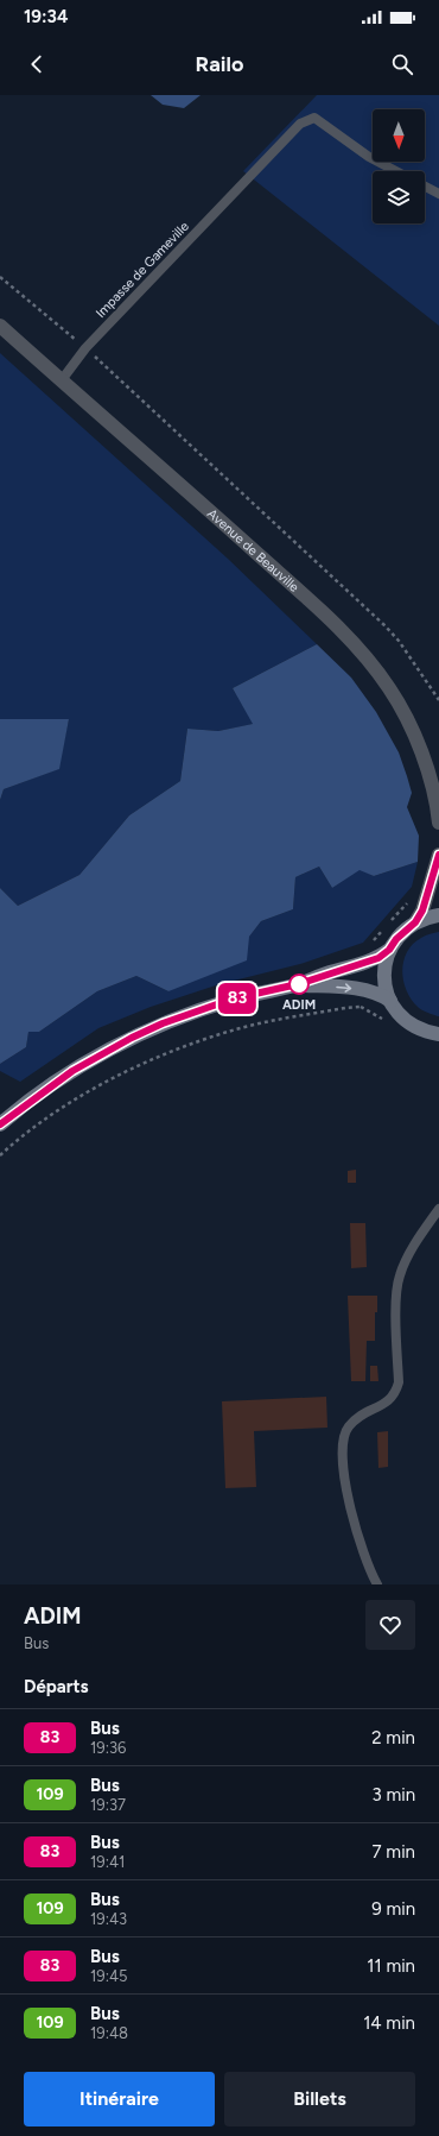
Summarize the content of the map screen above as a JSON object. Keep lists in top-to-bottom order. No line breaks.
{"streets":{"street":["Avenue de Beauville"],"lane":["Impasse de Gameville"]},"crossings":[["Impasse de Gameville","Avenue de Beauville"]],"places":["ADIM"],"lines":["bus line 83"],"north":"bottom","page":{"status":"19:34","header":"Railo","on_map":"83","heading":[["ADIM","Bus"],"Départs"],"list":[{"mark":"83","name":"Bus","note":"19:36","value":"2 min"},{"mark":"109","name":"Bus","note":"19:37","value":"3 min"},{"mark":"83","name":"Bus","note":"19:41","value":"7 min"},{"mark":"109","name":"Bus","note":"19:43","value":"9 min"},{"mark":"83","name":"Bus","note":"19:45","value":"11 min"},{"mark":"109","name":"Bus","note":"19:48","value":"14 min"}],"buttons":["Itinéraire","Billets"]}}
